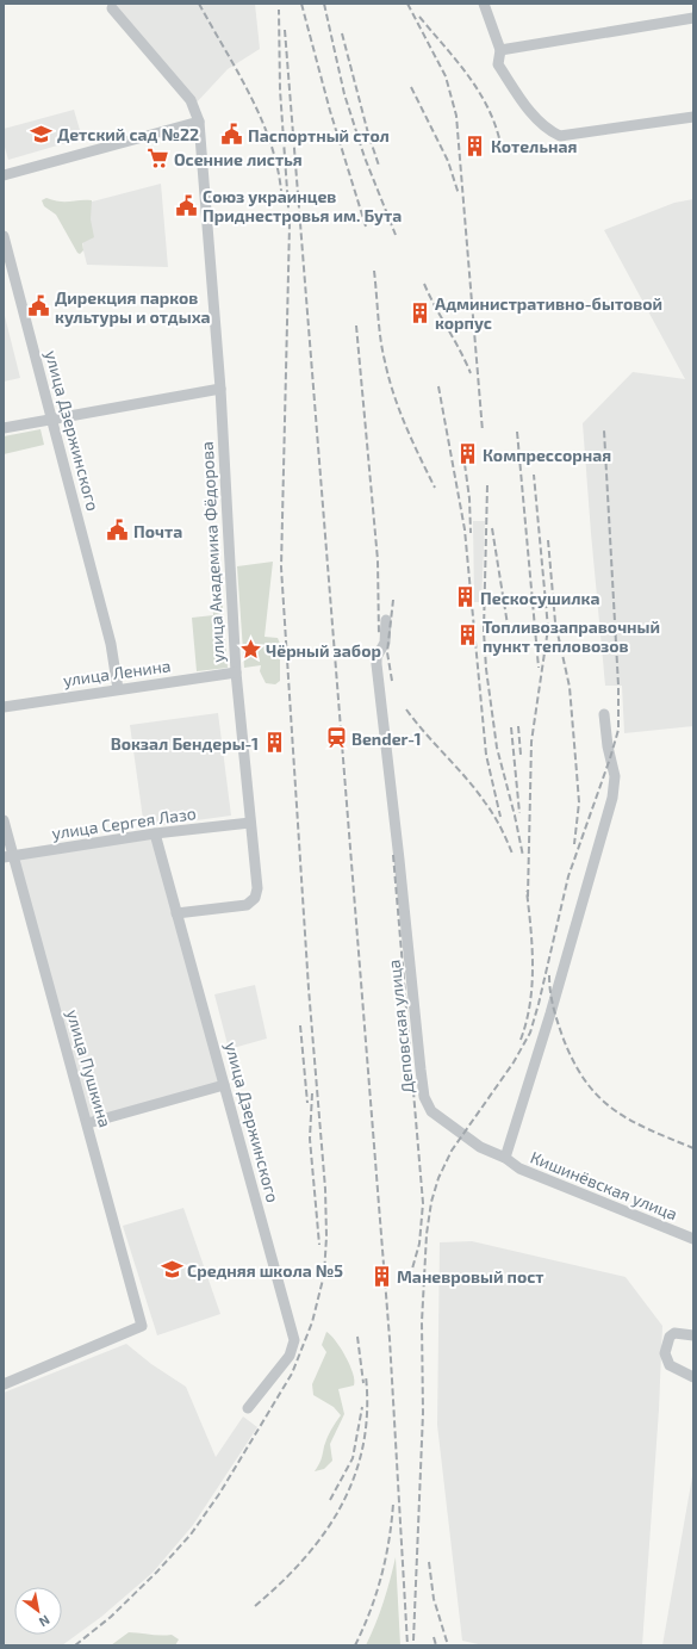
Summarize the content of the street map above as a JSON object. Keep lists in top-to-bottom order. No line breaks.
{"streets":{"street":["улица Дзержинского","улица Академика Фёдорова","улица Ленина","улица Сергея Лазо","Деповская улица","улица Пушкина","Кишинёвская улица"]},"crossings":[["улица Дзержинского","улица Академика Фёдорова"],["улица Дзержинского","улица Ленина"],["улица Дзержинского","улица Сергея Лазо"],["улица Академика Фёдорова","улица Ленина"],["улица Академика Фёдорова","улица Сергея Лазо"],["улица Сергея Лазо","улица Пушкина"],["Деповская улица","Кишинёвская улица"]],"places":{"school or university":["Детский сад №22","Средняя школа №5"],"public building":["Паспортный стол","Союз украинцев Приднестровья им. Бута","Дирекция парков культуры и отдыха","Почта"],"building":["Котельная","Административно-бытовой корпус","Компрессорная","Пескосушилка","Топливозаправочный пункт тепловозов","Вокзал Бендеры-1","Маневровый пост"],"supermarket":["Осенние листья"],"place":["Чёрный забор"],"station":["Bender-1"]},"north":"bottom right"}
